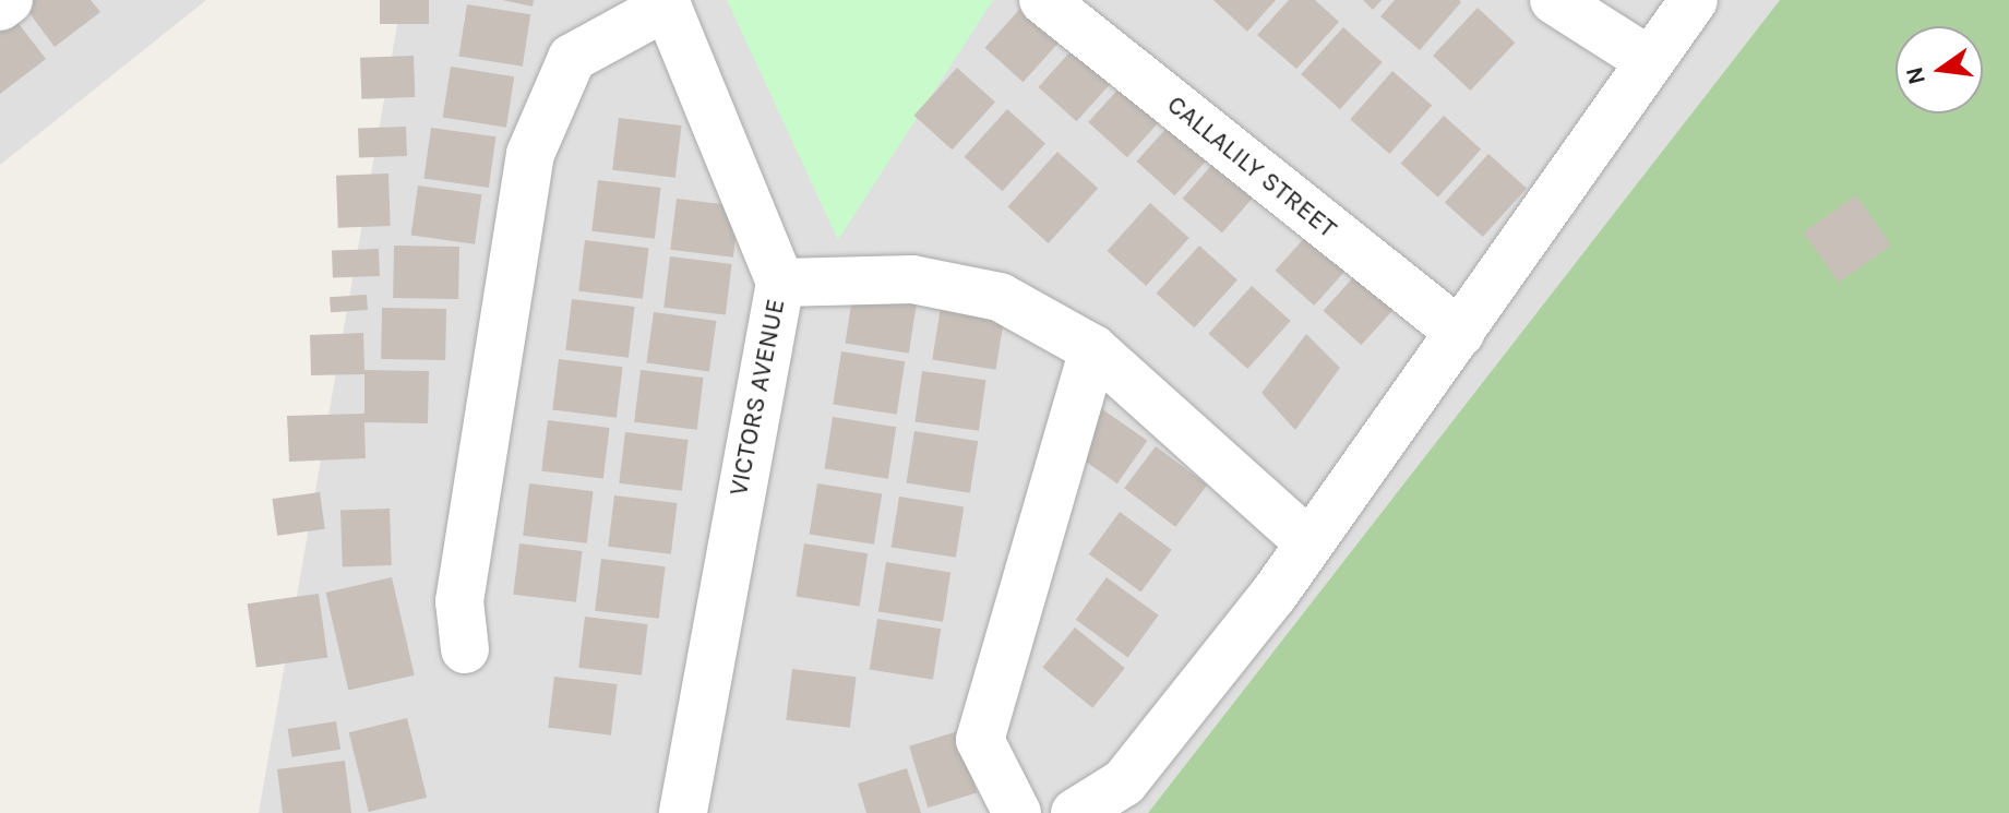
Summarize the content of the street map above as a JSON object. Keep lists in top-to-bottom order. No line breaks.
{"streets":{"street":["CALLALILY STREET","VICTORS AVENUE"]},"north":"left"}
